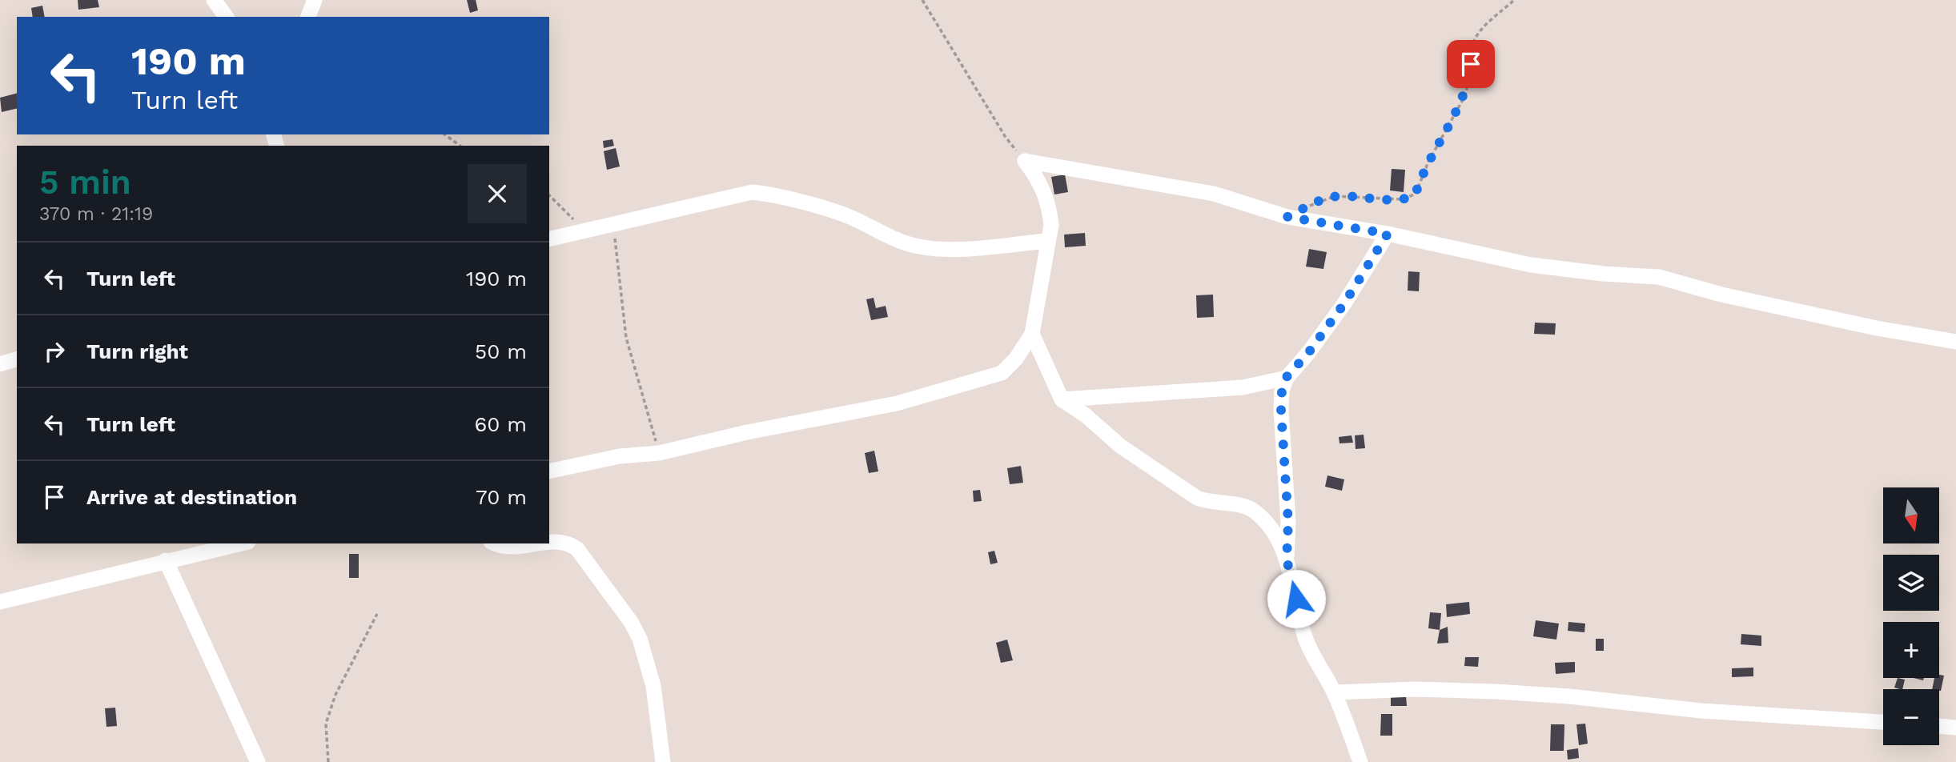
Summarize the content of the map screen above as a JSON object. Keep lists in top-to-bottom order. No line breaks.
{"north":"bottom","page":{"turn":["190 m","Turn left"],"heading":["5 min","370 m · 21:19"],"list":[{"name":"Turn left","value":"190 m"},{"name":"Turn right","value":"50 m"},{"name":"Turn left","value":"60 m"},{"name":"Arrive at destination","value":"70 m"}],"map_buttons":["+","−"]}}
